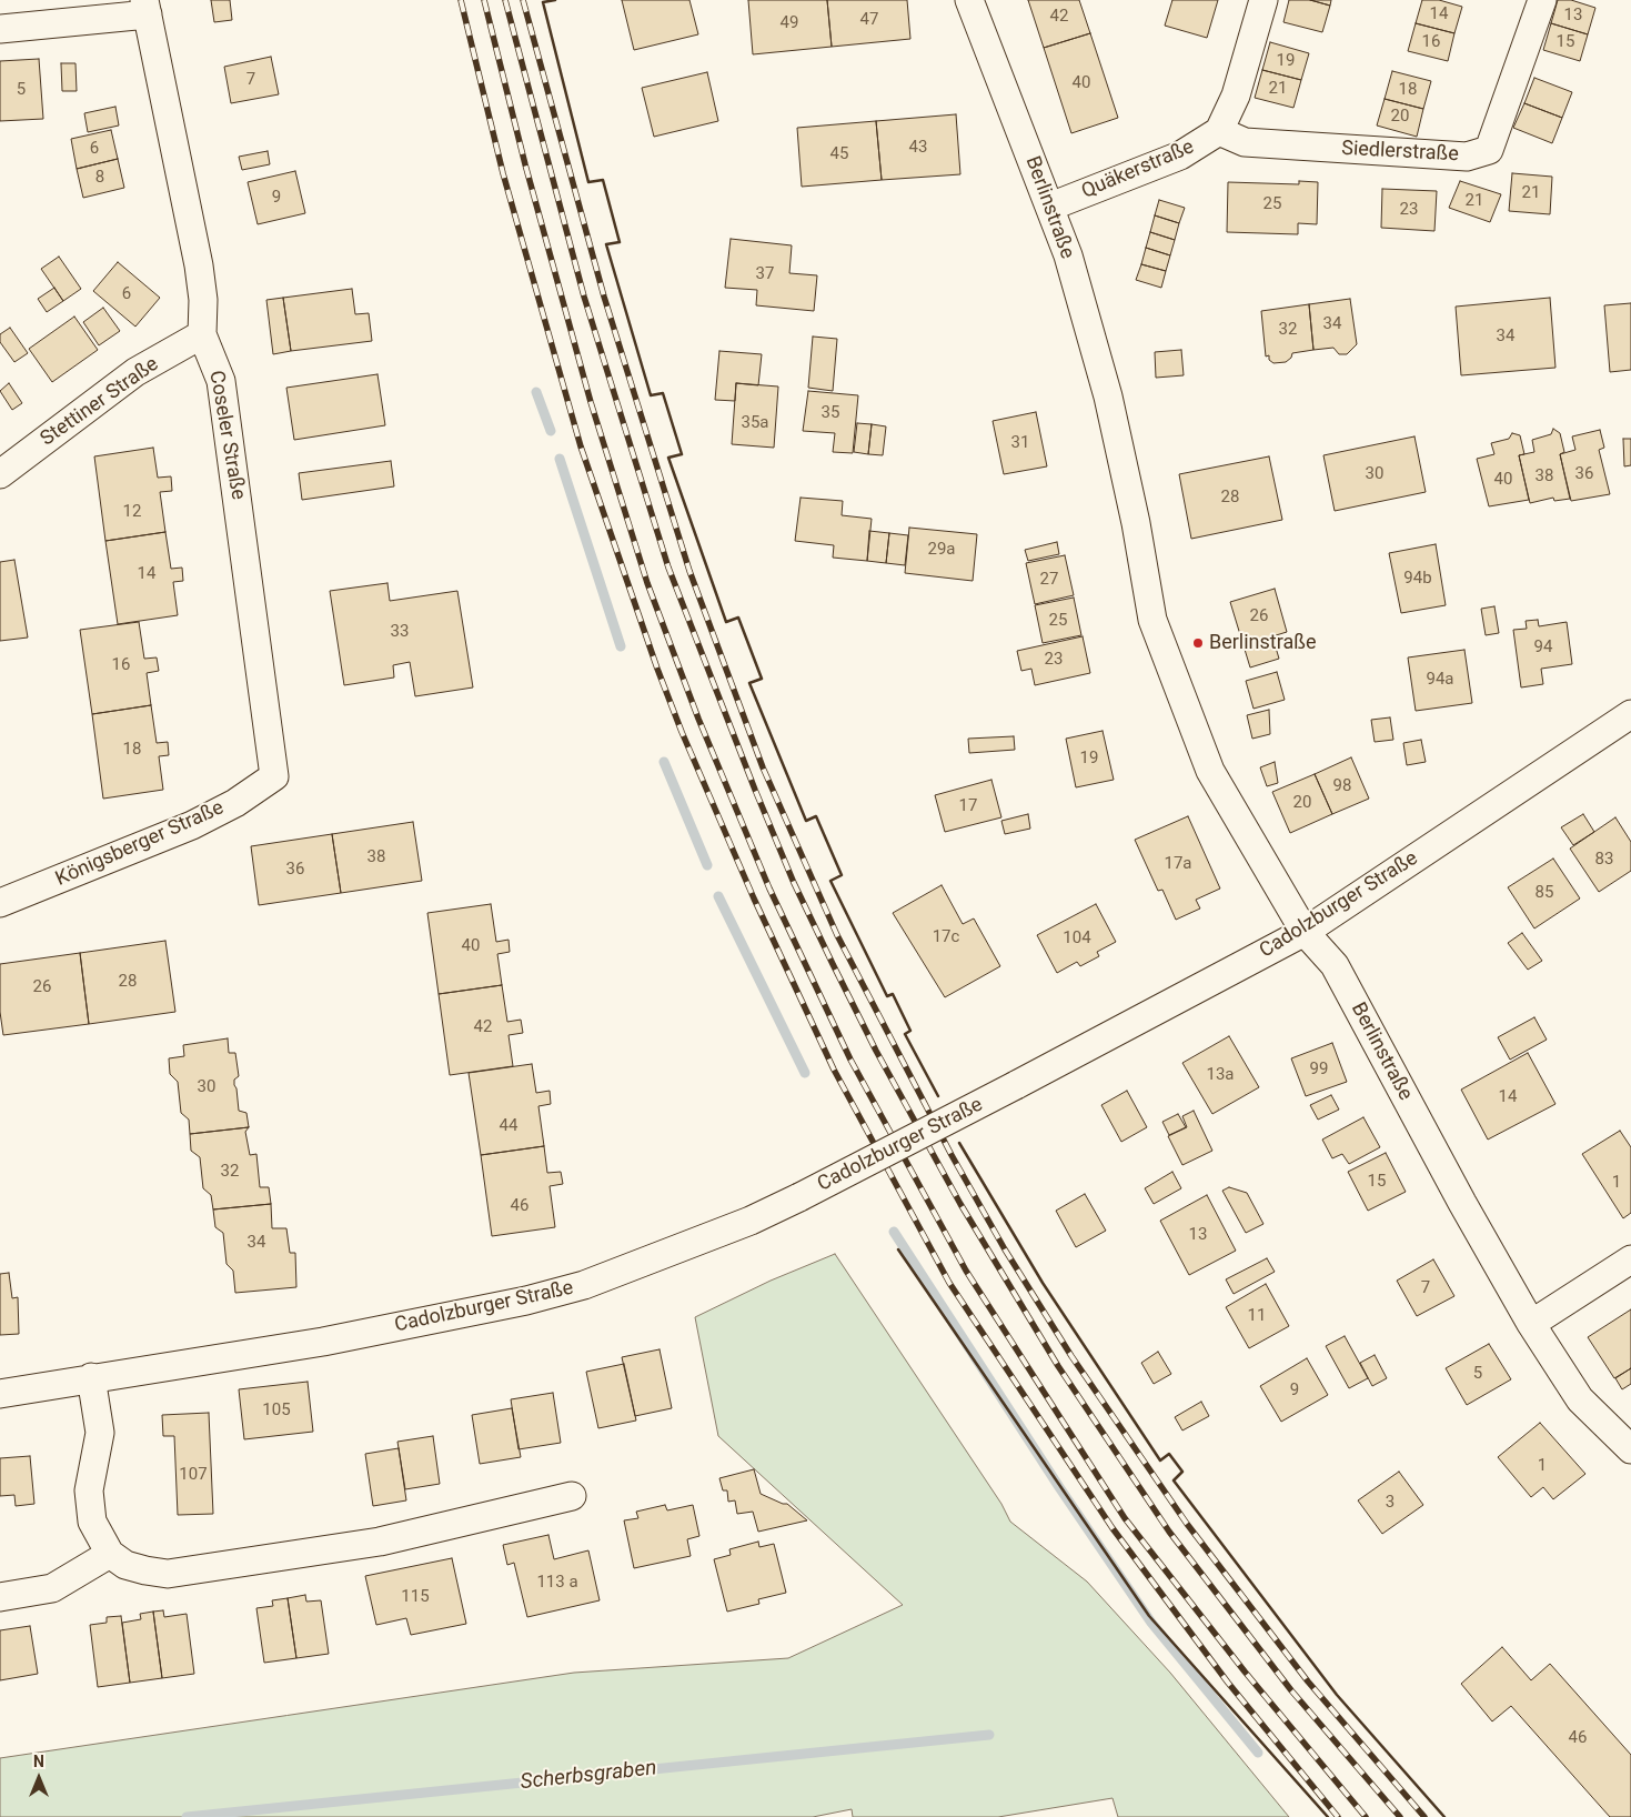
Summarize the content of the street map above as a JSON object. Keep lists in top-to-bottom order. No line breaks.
{"streets":{"street":["Siedlerstraße","Quäkerstraße","Berlinstraße","Stettiner Straße","Coseler Straße","Königsberger Straße","Cadolzburger Straße"]},"crossings":[["Siedlerstraße","Quäkerstraße"],["Quäkerstraße","Berlinstraße"],["Berlinstraße","Cadolzburger Straße"],["Stettiner Straße","Coseler Straße"],["Coseler Straße","Königsberger Straße"]],"water":["Scherbsgraben"],"places":["Berlinstraße"],"house_numbers":["14","13","42","47","49","16","15","19","7","40","21","5","18","20","43","6","45","8","21","9","21","25","23","37","6","34","32","34","35","35a","31","30","36","38","40","28","12","29a","14","94b","27","26","25","33","94","23","16","94a","18","19","98","20","17","38","83","17a","36","85","17c","104","40","28","26","42","99","13a","30","14","44","32","15","1","46","13","34","7","11","5","9","105","1","107","3","113 a","115","46"],"north":"top"}
